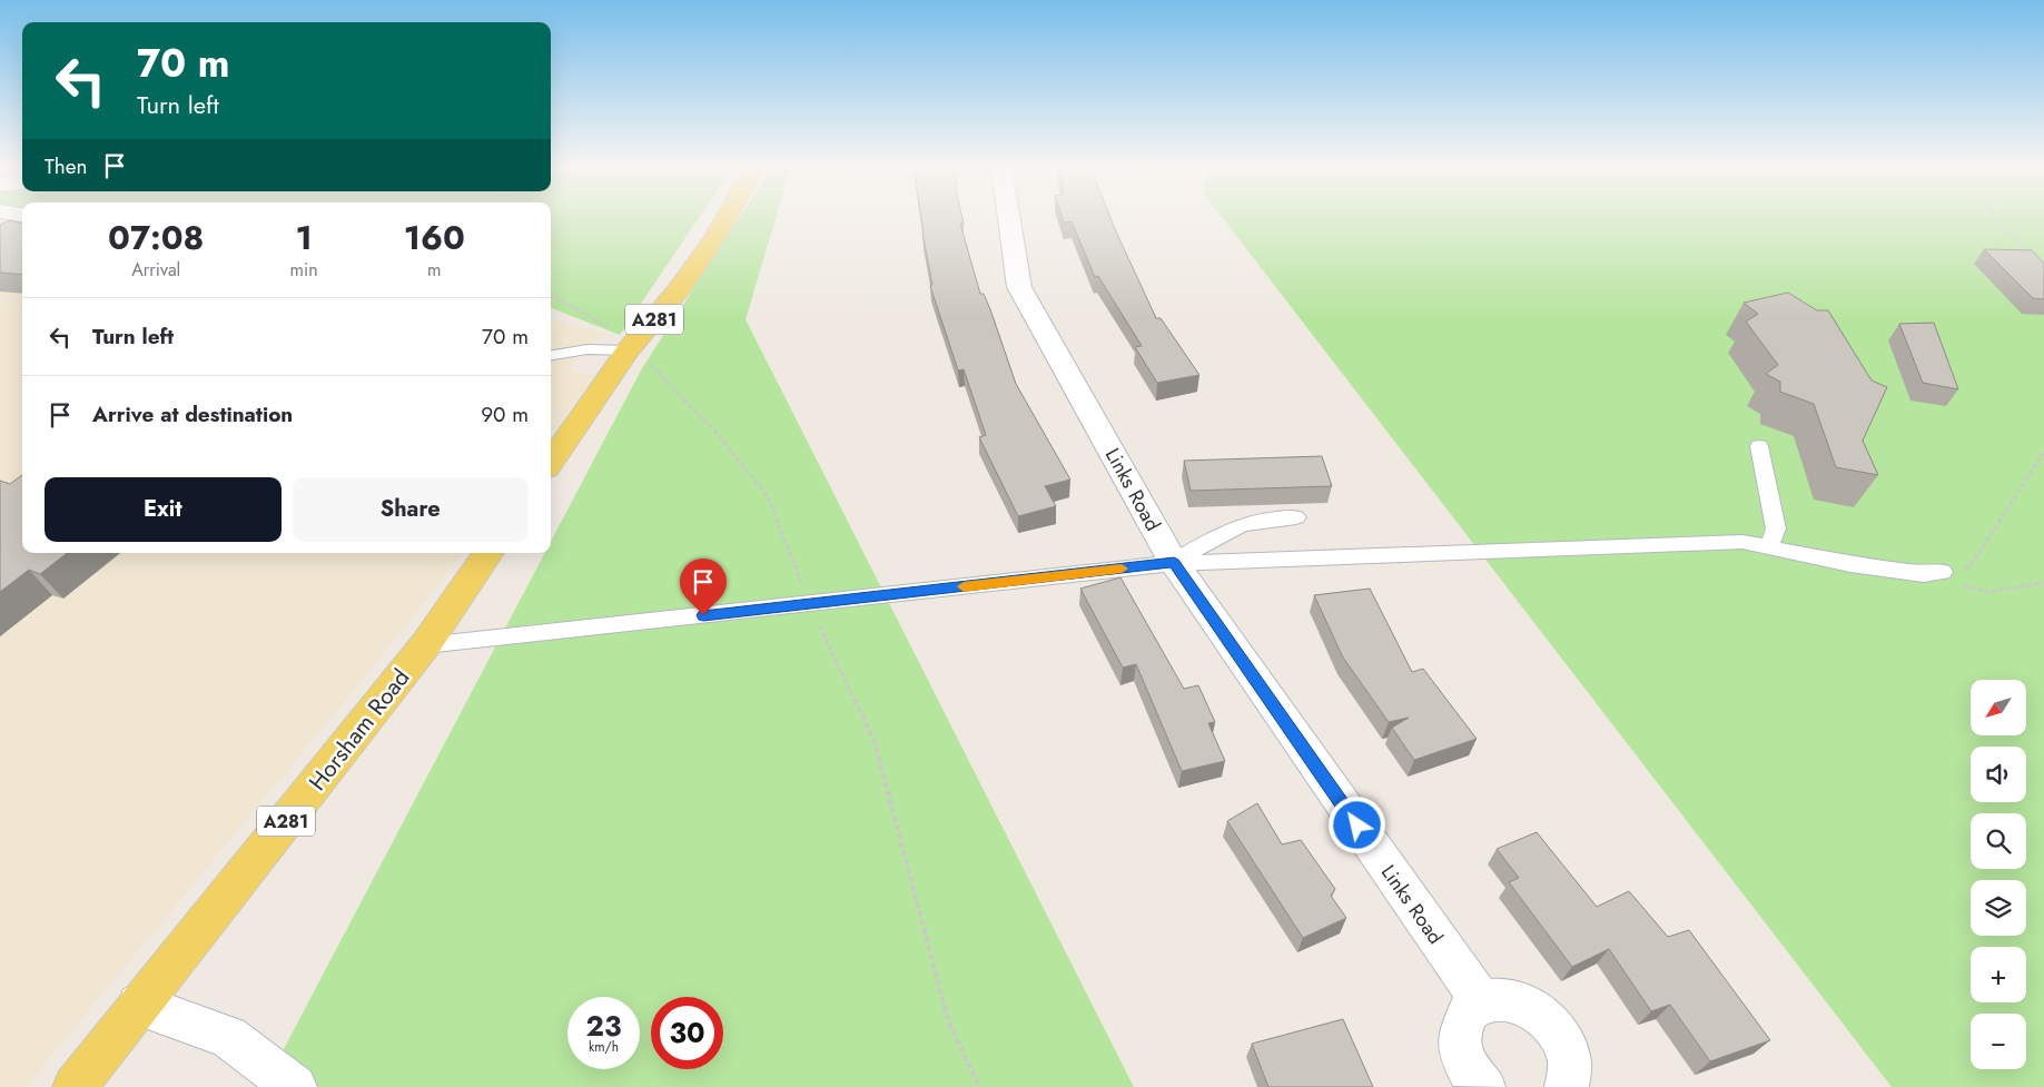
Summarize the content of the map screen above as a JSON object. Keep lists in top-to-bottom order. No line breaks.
{"streets":{"main road":["A281","Horsham Road"],"street":["Links Road"]},"north":"bottom left","page":{"turn":["70 m","Turn left"],"then":"Then","eta":["07:08","Arrival","1","min","160","m"],"list":[{"name":"Turn left","value":"70 m"},{"name":"Arrive at destination","value":"90 m"}],"buttons":["Exit","Share"],"map_buttons":["+","−"],"speed":"23 km/h","limit":"30"}}
